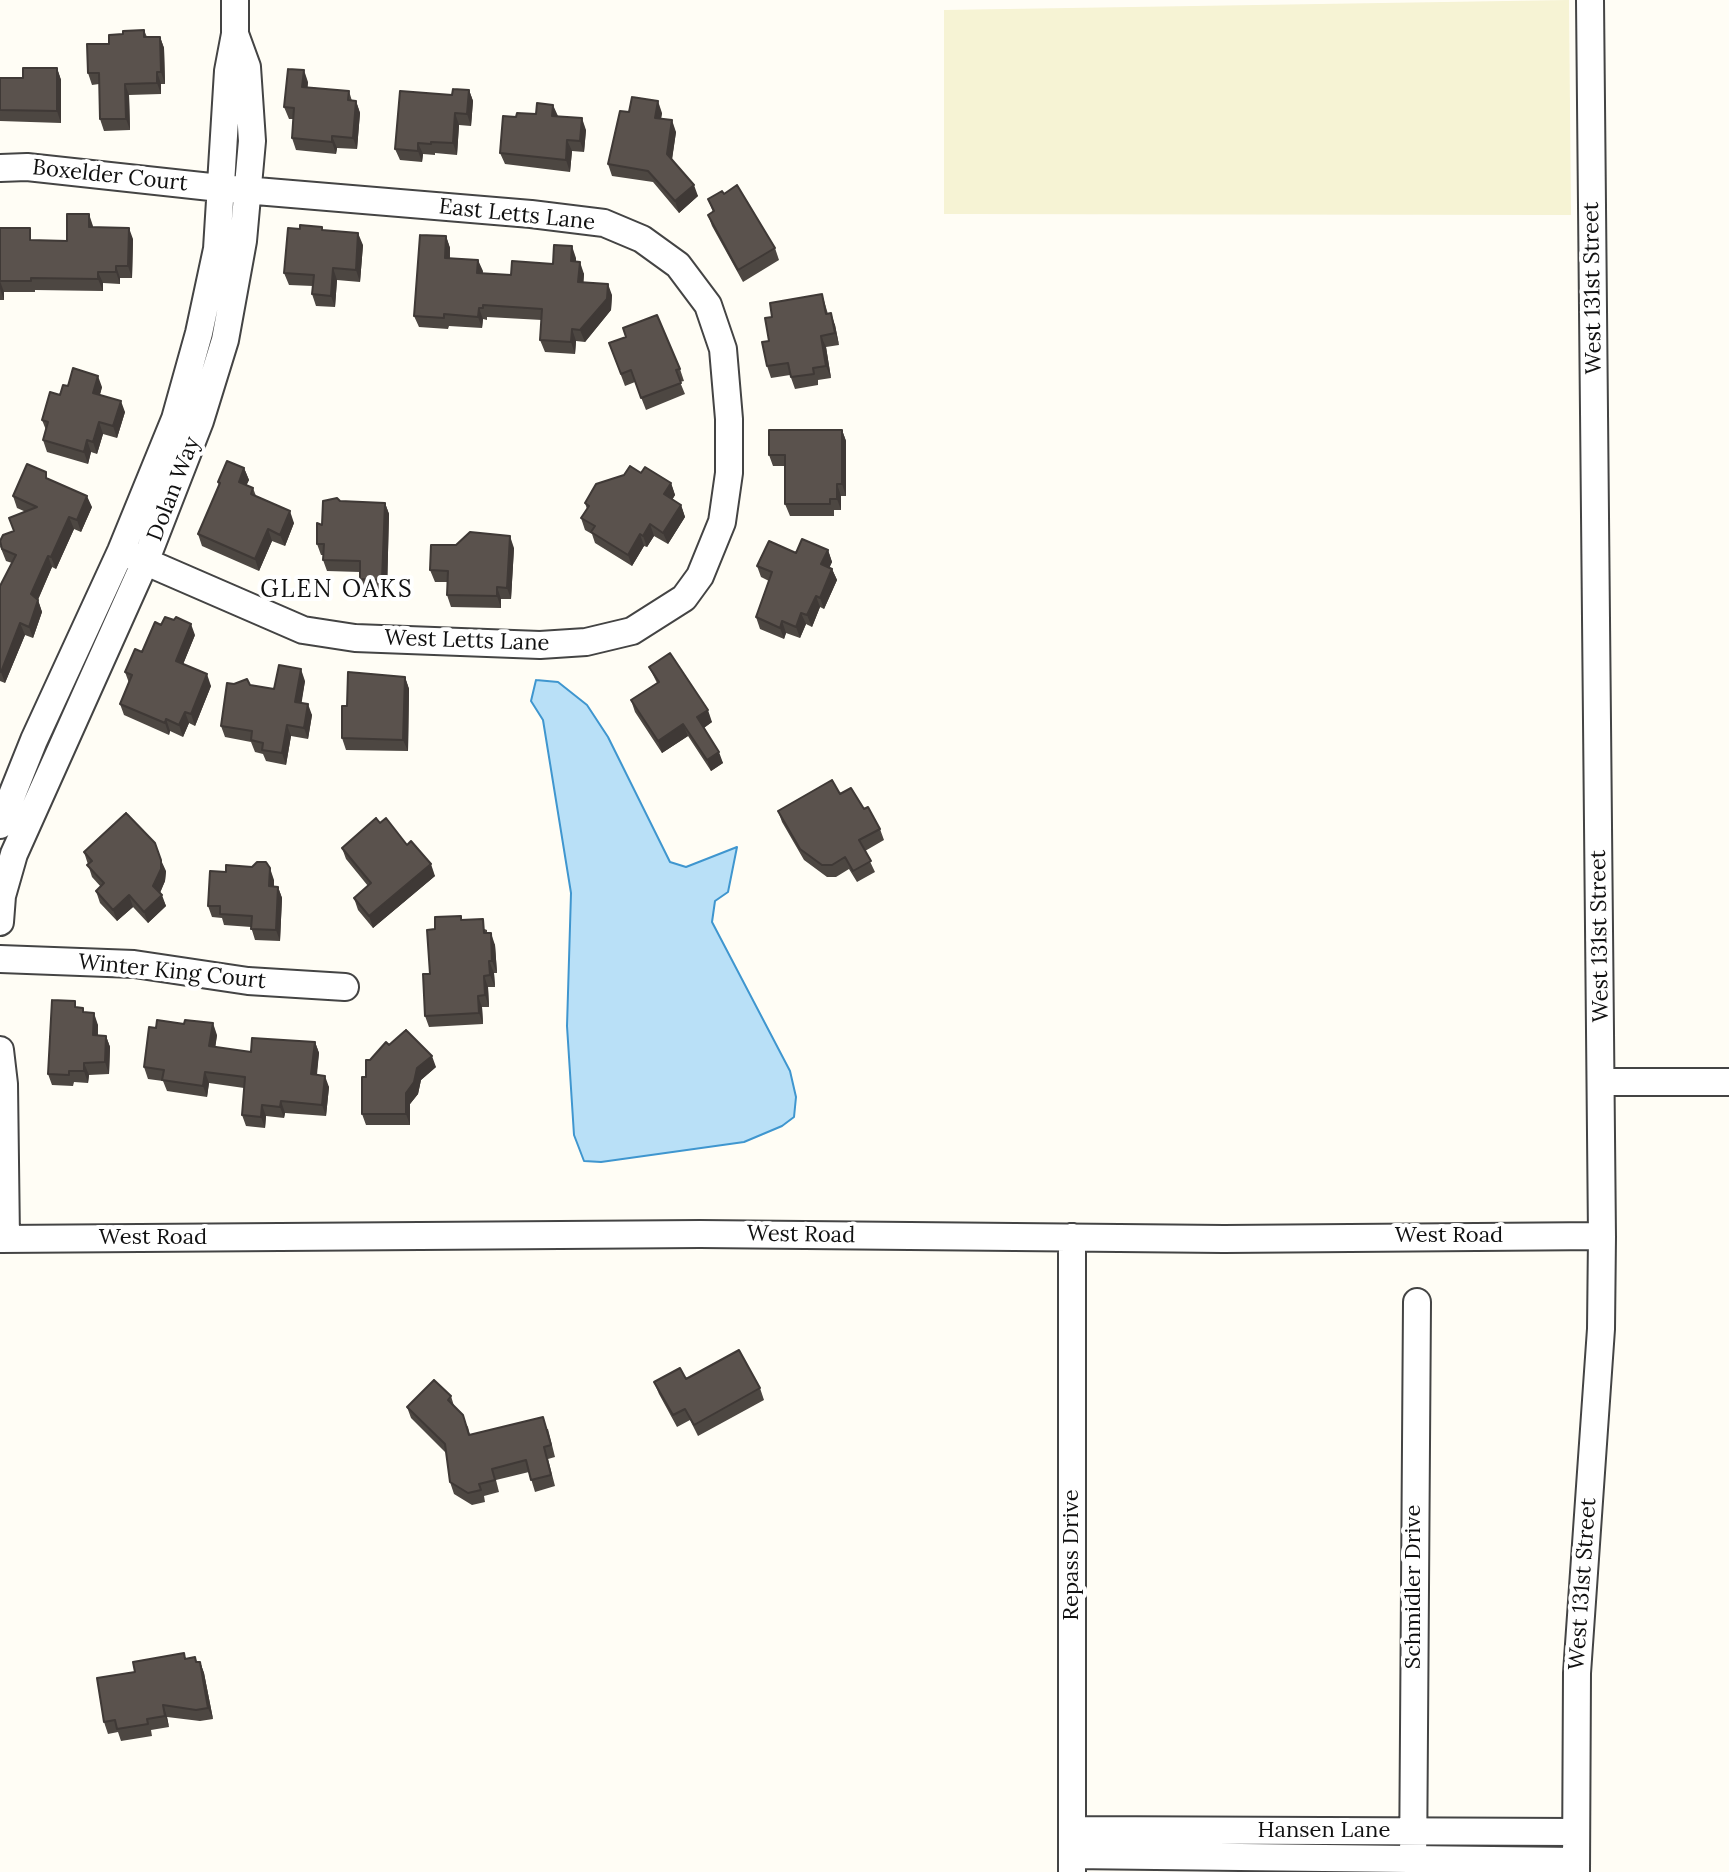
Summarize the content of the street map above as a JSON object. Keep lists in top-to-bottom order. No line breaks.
{"streets":{"street":["Boxelder Court","East Letts Lane","West 131st Street","Dolan Way","West Letts Lane","Winter King Court","West Road","Repass Drive","Schmidler Drive","Hansen Lane"]},"crossings":[["Boxelder Court","East Letts Lane"],["Boxelder Court","Dolan Way"],["East Letts Lane","Dolan Way"],["East Letts Lane","West Letts Lane"],["West 131st Street","West Road"],["West 131st Street","Hansen Lane"],["Dolan Way","West Letts Lane"],["West Road","Repass Drive"],["Repass Drive","Hansen Lane"],["Schmidler Drive","Hansen Lane"]],"districts":["GLEN OAKS"]}
